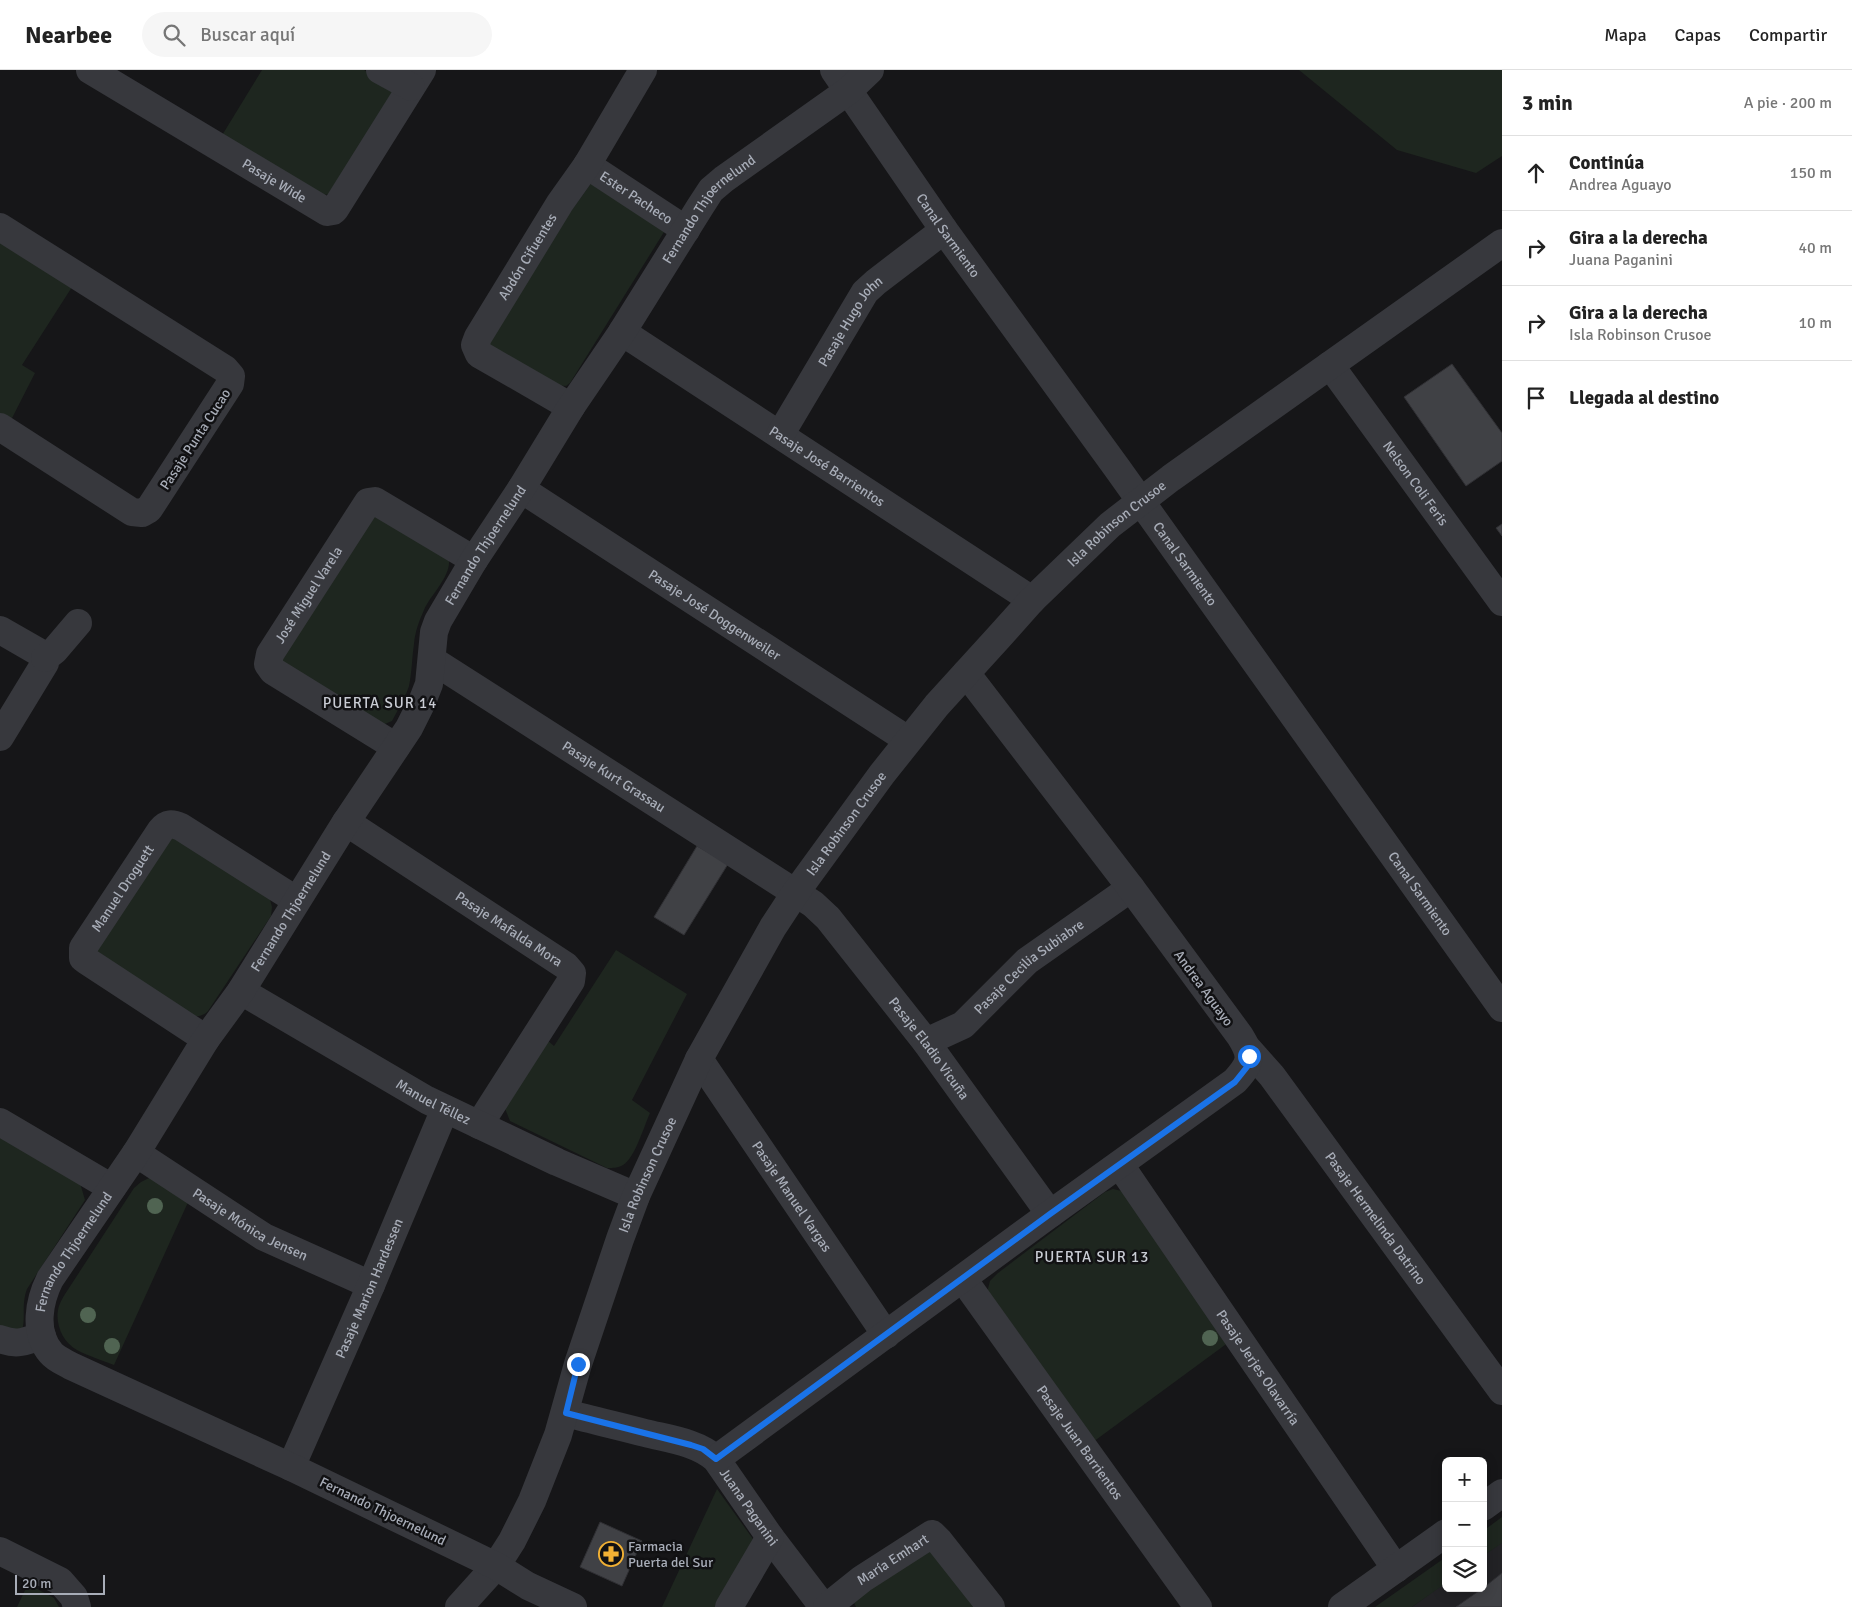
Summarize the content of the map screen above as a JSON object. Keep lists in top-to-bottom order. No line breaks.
{"streets":{"street":["Pasaje Wide","Ester Pacheco","Fernando Thjoernelund","Canal Sarmiento","Abdón Cifuentes","Pasaje Hugo John","Pasaje Punta Cucao","Pasaje José Barrientos","Nelson Coli Feris","Isla Robinson Crusoe","José Miguel Varela","Pasaje José Doggenweiler","Pasaje Kurt Grassau","Manuel Droguett","Pasaje Mafalda Mora","Pasaje Cecilia Subiabre","Andrea Aguayo","Pasaje Eladio Vicuña","Manuel Téllez","Pasaje Manuel Vargas","Pasaje Hermelinda Datrino","Pasaje Mónica Jensen","Pasaje Marion Hardessen","Pasaje Jerjes Olavarría","Pasaje Juan Barrientos","Juana Paganini","María Emhart"]},"crossings":[["Ester Pacheco","Fernando Thjoernelund"],["Ester Pacheco","Abdón Cifuentes"],["Fernando Thjoernelund","Canal Sarmiento"],["Fernando Thjoernelund","Abdón Cifuentes"],["Fernando Thjoernelund","Pasaje José Barrientos"],["Fernando Thjoernelund","Isla Robinson Crusoe"],["Fernando Thjoernelund","José Miguel Varela"],["Fernando Thjoernelund","Pasaje José Doggenweiler"],["Fernando Thjoernelund","Pasaje Kurt Grassau"],["Fernando Thjoernelund","Manuel Droguett"],["Fernando Thjoernelund","Pasaje Mafalda Mora"],["Fernando Thjoernelund","Manuel Téllez"],["Fernando Thjoernelund","Pasaje Mónica Jensen"],["Fernando Thjoernelund","Pasaje Marion Hardessen"],["Canal Sarmiento","Pasaje Hugo John"],["Canal Sarmiento","Isla Robinson Crusoe"],["Pasaje Hugo John","Pasaje José Barrientos"],["Pasaje José Barrientos","Isla Robinson Crusoe"],["Nelson Coli Feris","Isla Robinson Crusoe"],["Isla Robinson Crusoe","Pasaje José Doggenweiler"],["Isla Robinson Crusoe","Pasaje Kurt Grassau"],["Isla Robinson Crusoe","Andrea Aguayo"],["Isla Robinson Crusoe","Pasaje Eladio Vicuña"],["Isla Robinson Crusoe","Manuel Téllez"],["Isla Robinson Crusoe","Pasaje Manuel Vargas"],["Isla Robinson Crusoe","Juana Paganini"],["Pasaje Kurt Grassau","Pasaje Eladio Vicuña"],["Pasaje Mafalda Mora","Manuel Téllez"],["Pasaje Cecilia Subiabre","Andrea Aguayo"],["Pasaje Cecilia Subiabre","Pasaje Eladio Vicuña"],["Andrea Aguayo","Pasaje Hermelinda Datrino"],["Manuel Téllez","Pasaje Marion Hardessen"],["Pasaje Mónica Jensen","Pasaje Marion Hardessen"],["Juana Paganini","María Emhart"]],"districts":["PUERTA SUR 14","PUERTA SUR 13"],"places":{"pharmacy":["Farmacia Puerta del Sur"]},"scale_bar":"20 m","page":{"header":"Nearbee","search":"Buscar aquí","nav":["Mapa","Capas","Compartir"],"heading":["3 min","A pie · 200 m"],"list":[["Continúa","Andrea Aguayo","150 m"],["Gira a la derecha","Juana Paganini","40 m"],["Gira a la derecha","Isla Robinson Crusoe","10 m"],"Llegada al destino"],"map_buttons":["+","−"],"scale":"20 m"}}
